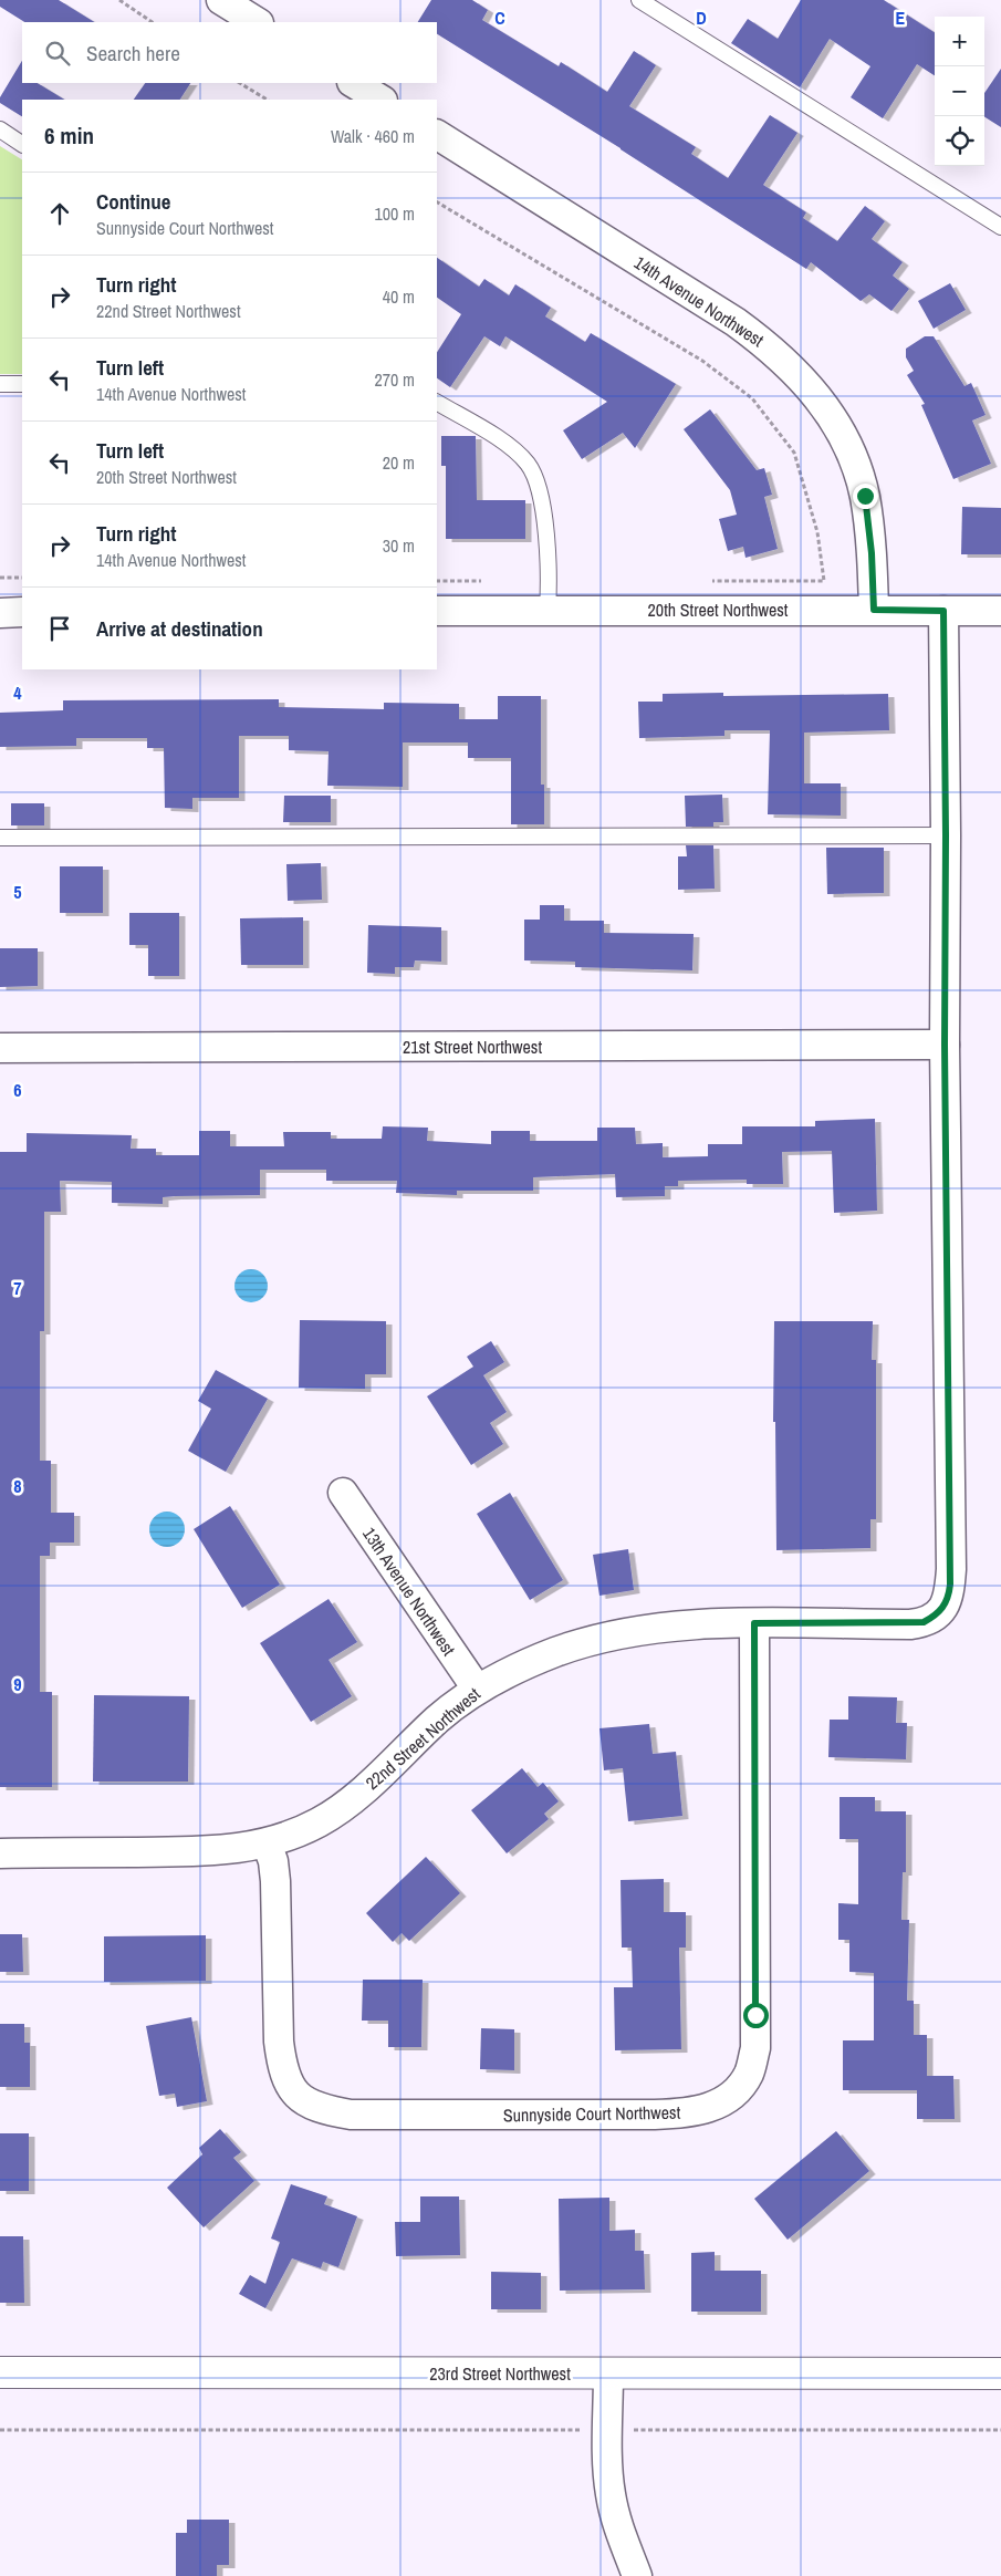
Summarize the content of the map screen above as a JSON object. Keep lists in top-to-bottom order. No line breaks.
{"streets":{"street":["14th Avenue Northwest","20th Street Northwest","21st Street Northwest","13th Avenue Northwest","22nd Street Northwest","Sunnyside Court Northwest","23rd Street Northwest"]},"crossings":[["14th Avenue Northwest","20th Street Northwest"],["21st Street Northwest","22nd Street Northwest"],["13th Avenue Northwest","22nd Street Northwest"],["22nd Street Northwest","Sunnyside Court Northwest"]],"page":{"map_buttons":["+","−"],"search":"Search here","heading":["6 min","Walk · 460 m"],"list":[["Continue","Sunnyside Court Northwest","100 m"],["Turn right","22nd Street Northwest","40 m"],["Turn left","14th Avenue Northwest","270 m"],["Turn left","20th Street Northwest","20 m"],["Turn right","14th Avenue Northwest","30 m"],"Arrive at destination"]},"grid":{"columns":["C","D","E"],"rows":["4","5","6","7","8","9"]}}
